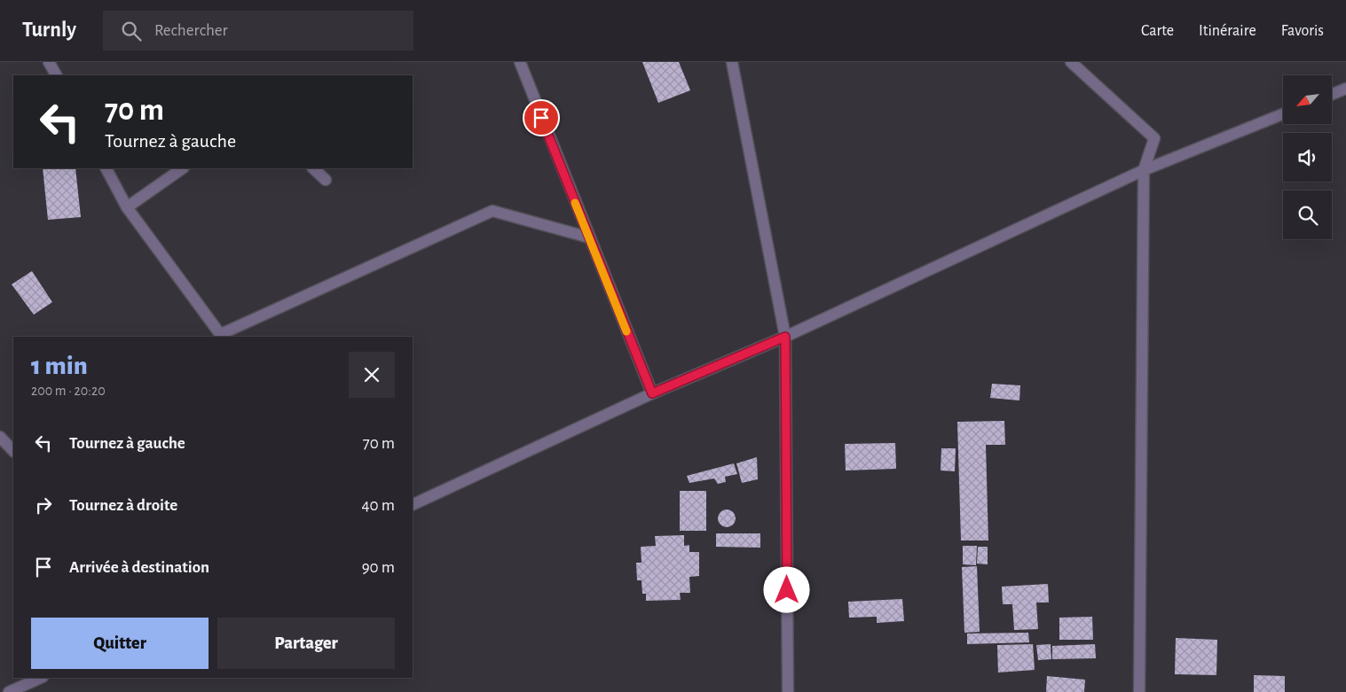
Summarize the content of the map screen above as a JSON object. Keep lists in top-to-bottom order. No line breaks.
{"north":"bottom left","page":{"header":"Turnly","search":"Rechercher","nav":["Carte","Itinéraire","Favoris"],"turn":["70 m","Tournez à gauche"],"heading":["1 min","200 m · 20:20"],"list":[{"name":"Tournez à gauche","value":"70 m"},{"name":"Tournez à droite","value":"40 m"},{"name":"Arrivée à destination","value":"90 m"}],"buttons":["Quitter","Partager"]}}
